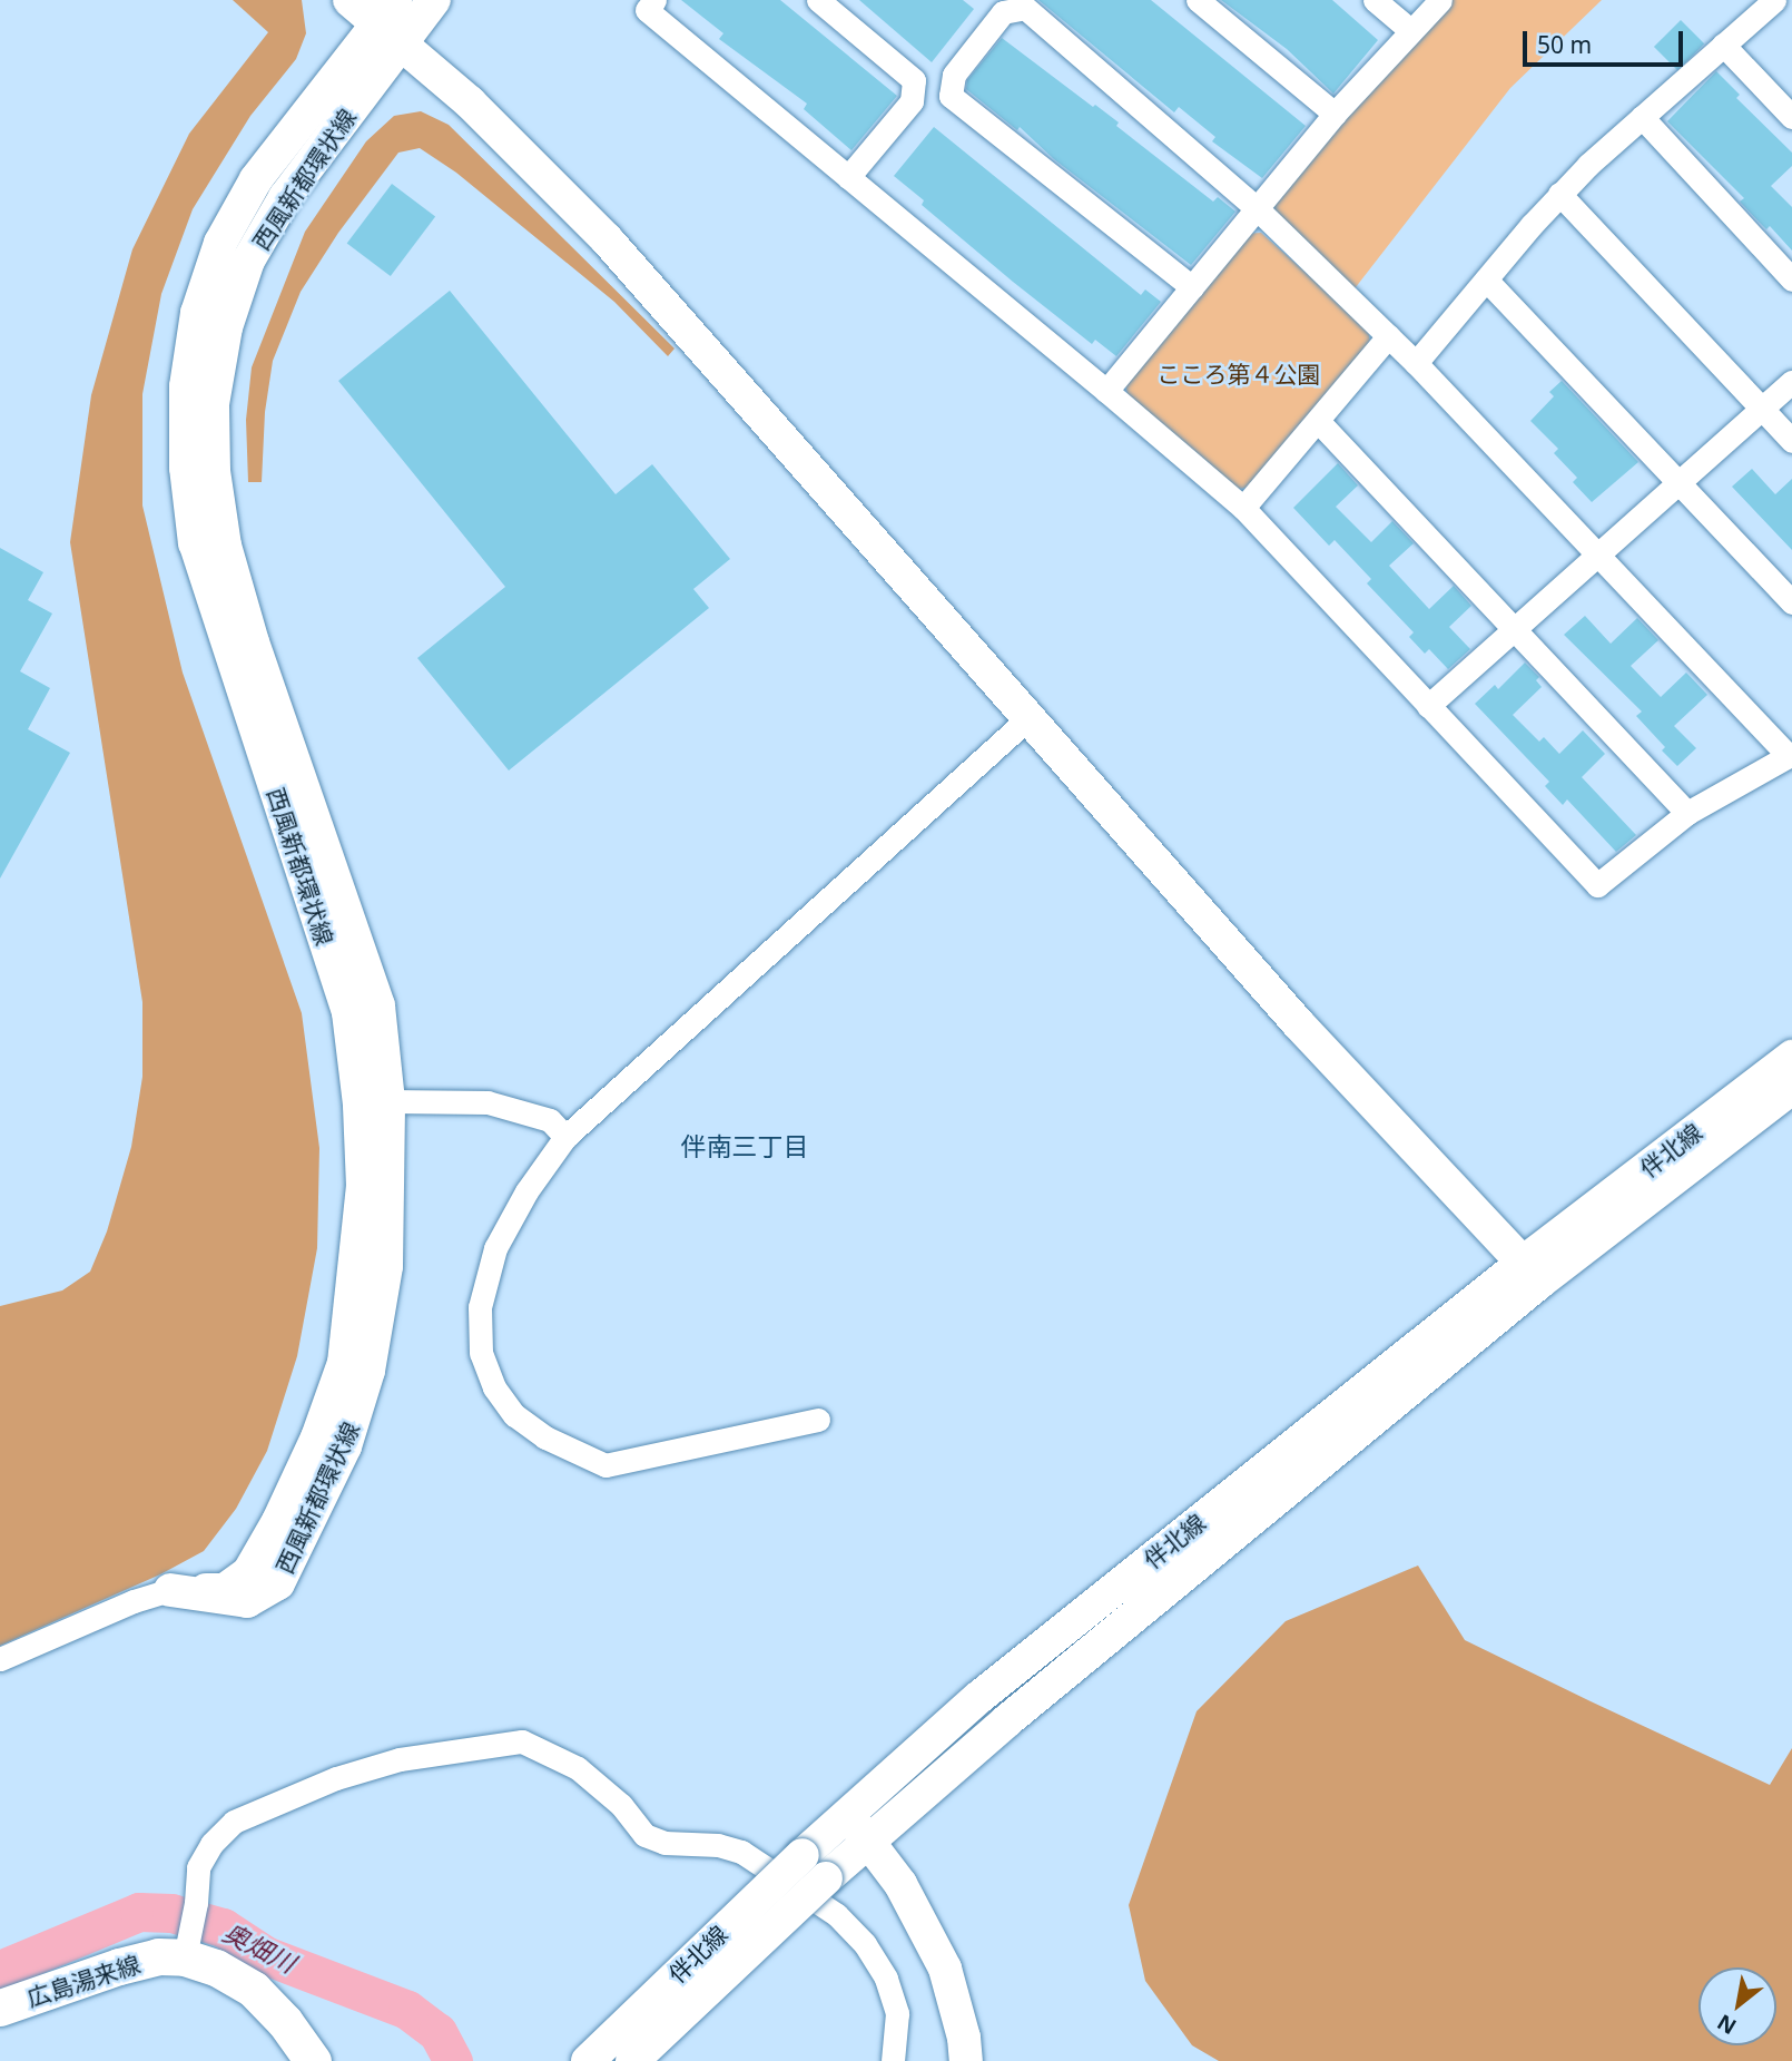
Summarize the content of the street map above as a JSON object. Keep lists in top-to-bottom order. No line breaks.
{"streets":{"main road":["広島湯来線"],"street":["西風新都環状線","伴北線"]},"districts":["伴南三丁目"],"water":["奥畑川"],"parks":["こころ第４公園"],"scale_bar":"50 m","north":"bottom left"}
